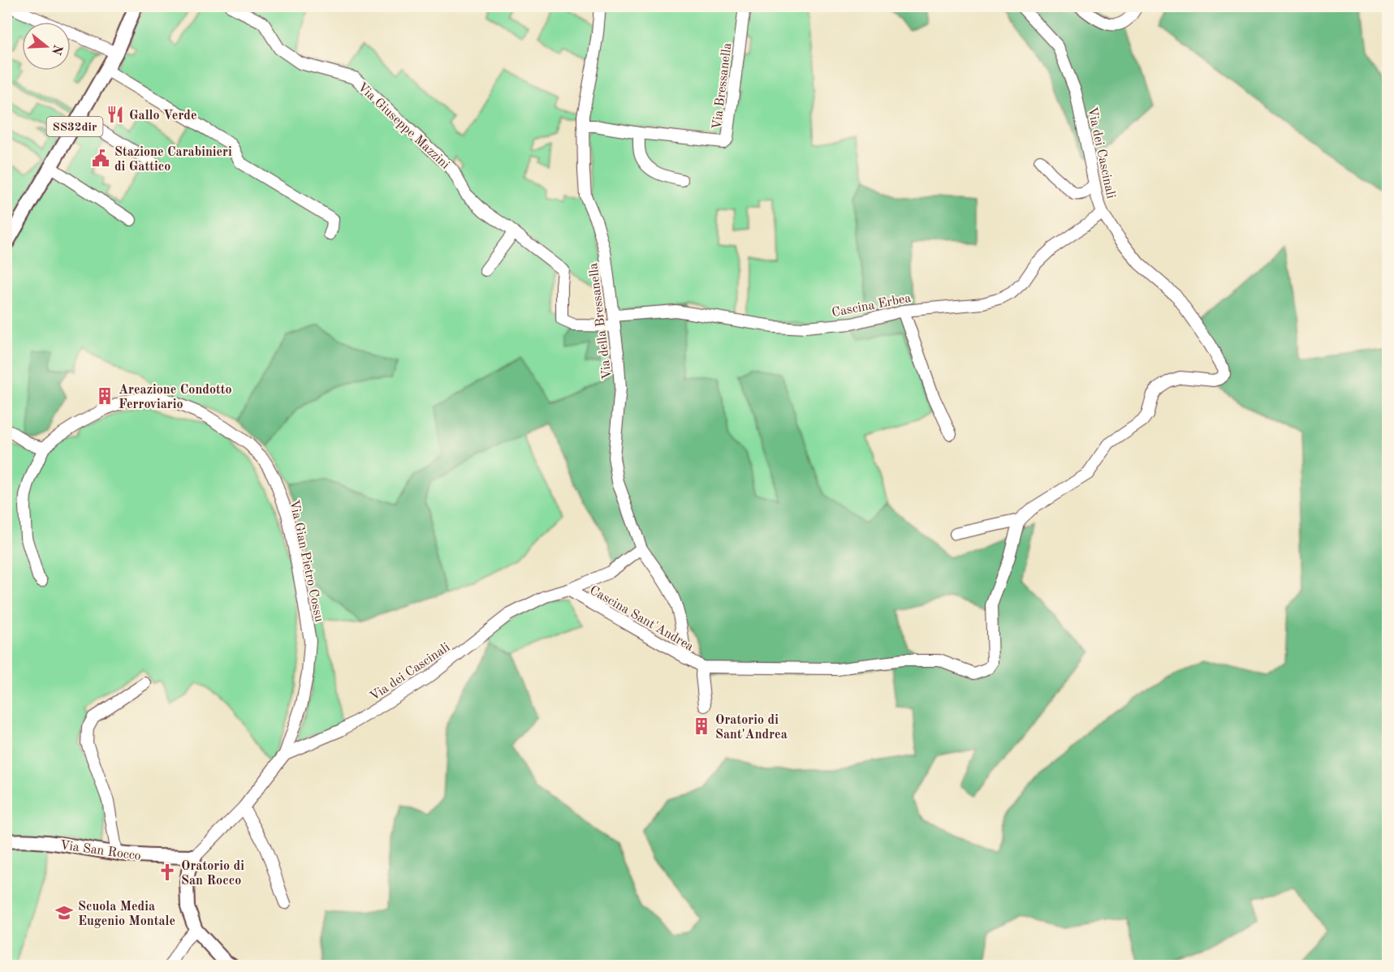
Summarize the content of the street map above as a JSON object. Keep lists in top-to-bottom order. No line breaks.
{"streets":{"main road":["SS32dir","Via San Rocco"],"street":["Via Bressanella","Via Giuseppe Mazzini","Via dei Cascinali","Cascina Erbea","Via della Bressanella","Via Gian Pietro Cossu","Cascina Sant'Andrea"]},"crossings":[["Via Bressanella","Via della Bressanella"],["Via Giuseppe Mazzini","Cascina Erbea"],["Via dei Cascinali","Cascina Erbea"],["Via dei Cascinali","Via Gian Pietro Cossu"],["Via dei Cascinali","Cascina Sant'Andrea"],["Cascina Erbea","Via della Bressanella"],["Via della Bressanella","Cascina Sant'Andrea"],["Via Gian Pietro Cossu","Via San Rocco"]],"places":{"restaurant":["Gallo Verde"],"public building":["Stazione Carabinieri di Gattico"],"building":["Areazione Condotto Ferroviario","Oratorio di Sant'Andrea"],"church":["Oratorio di San Rocco"],"school or university":["Scuola Media Eugenio Montale"]},"north":"right"}
